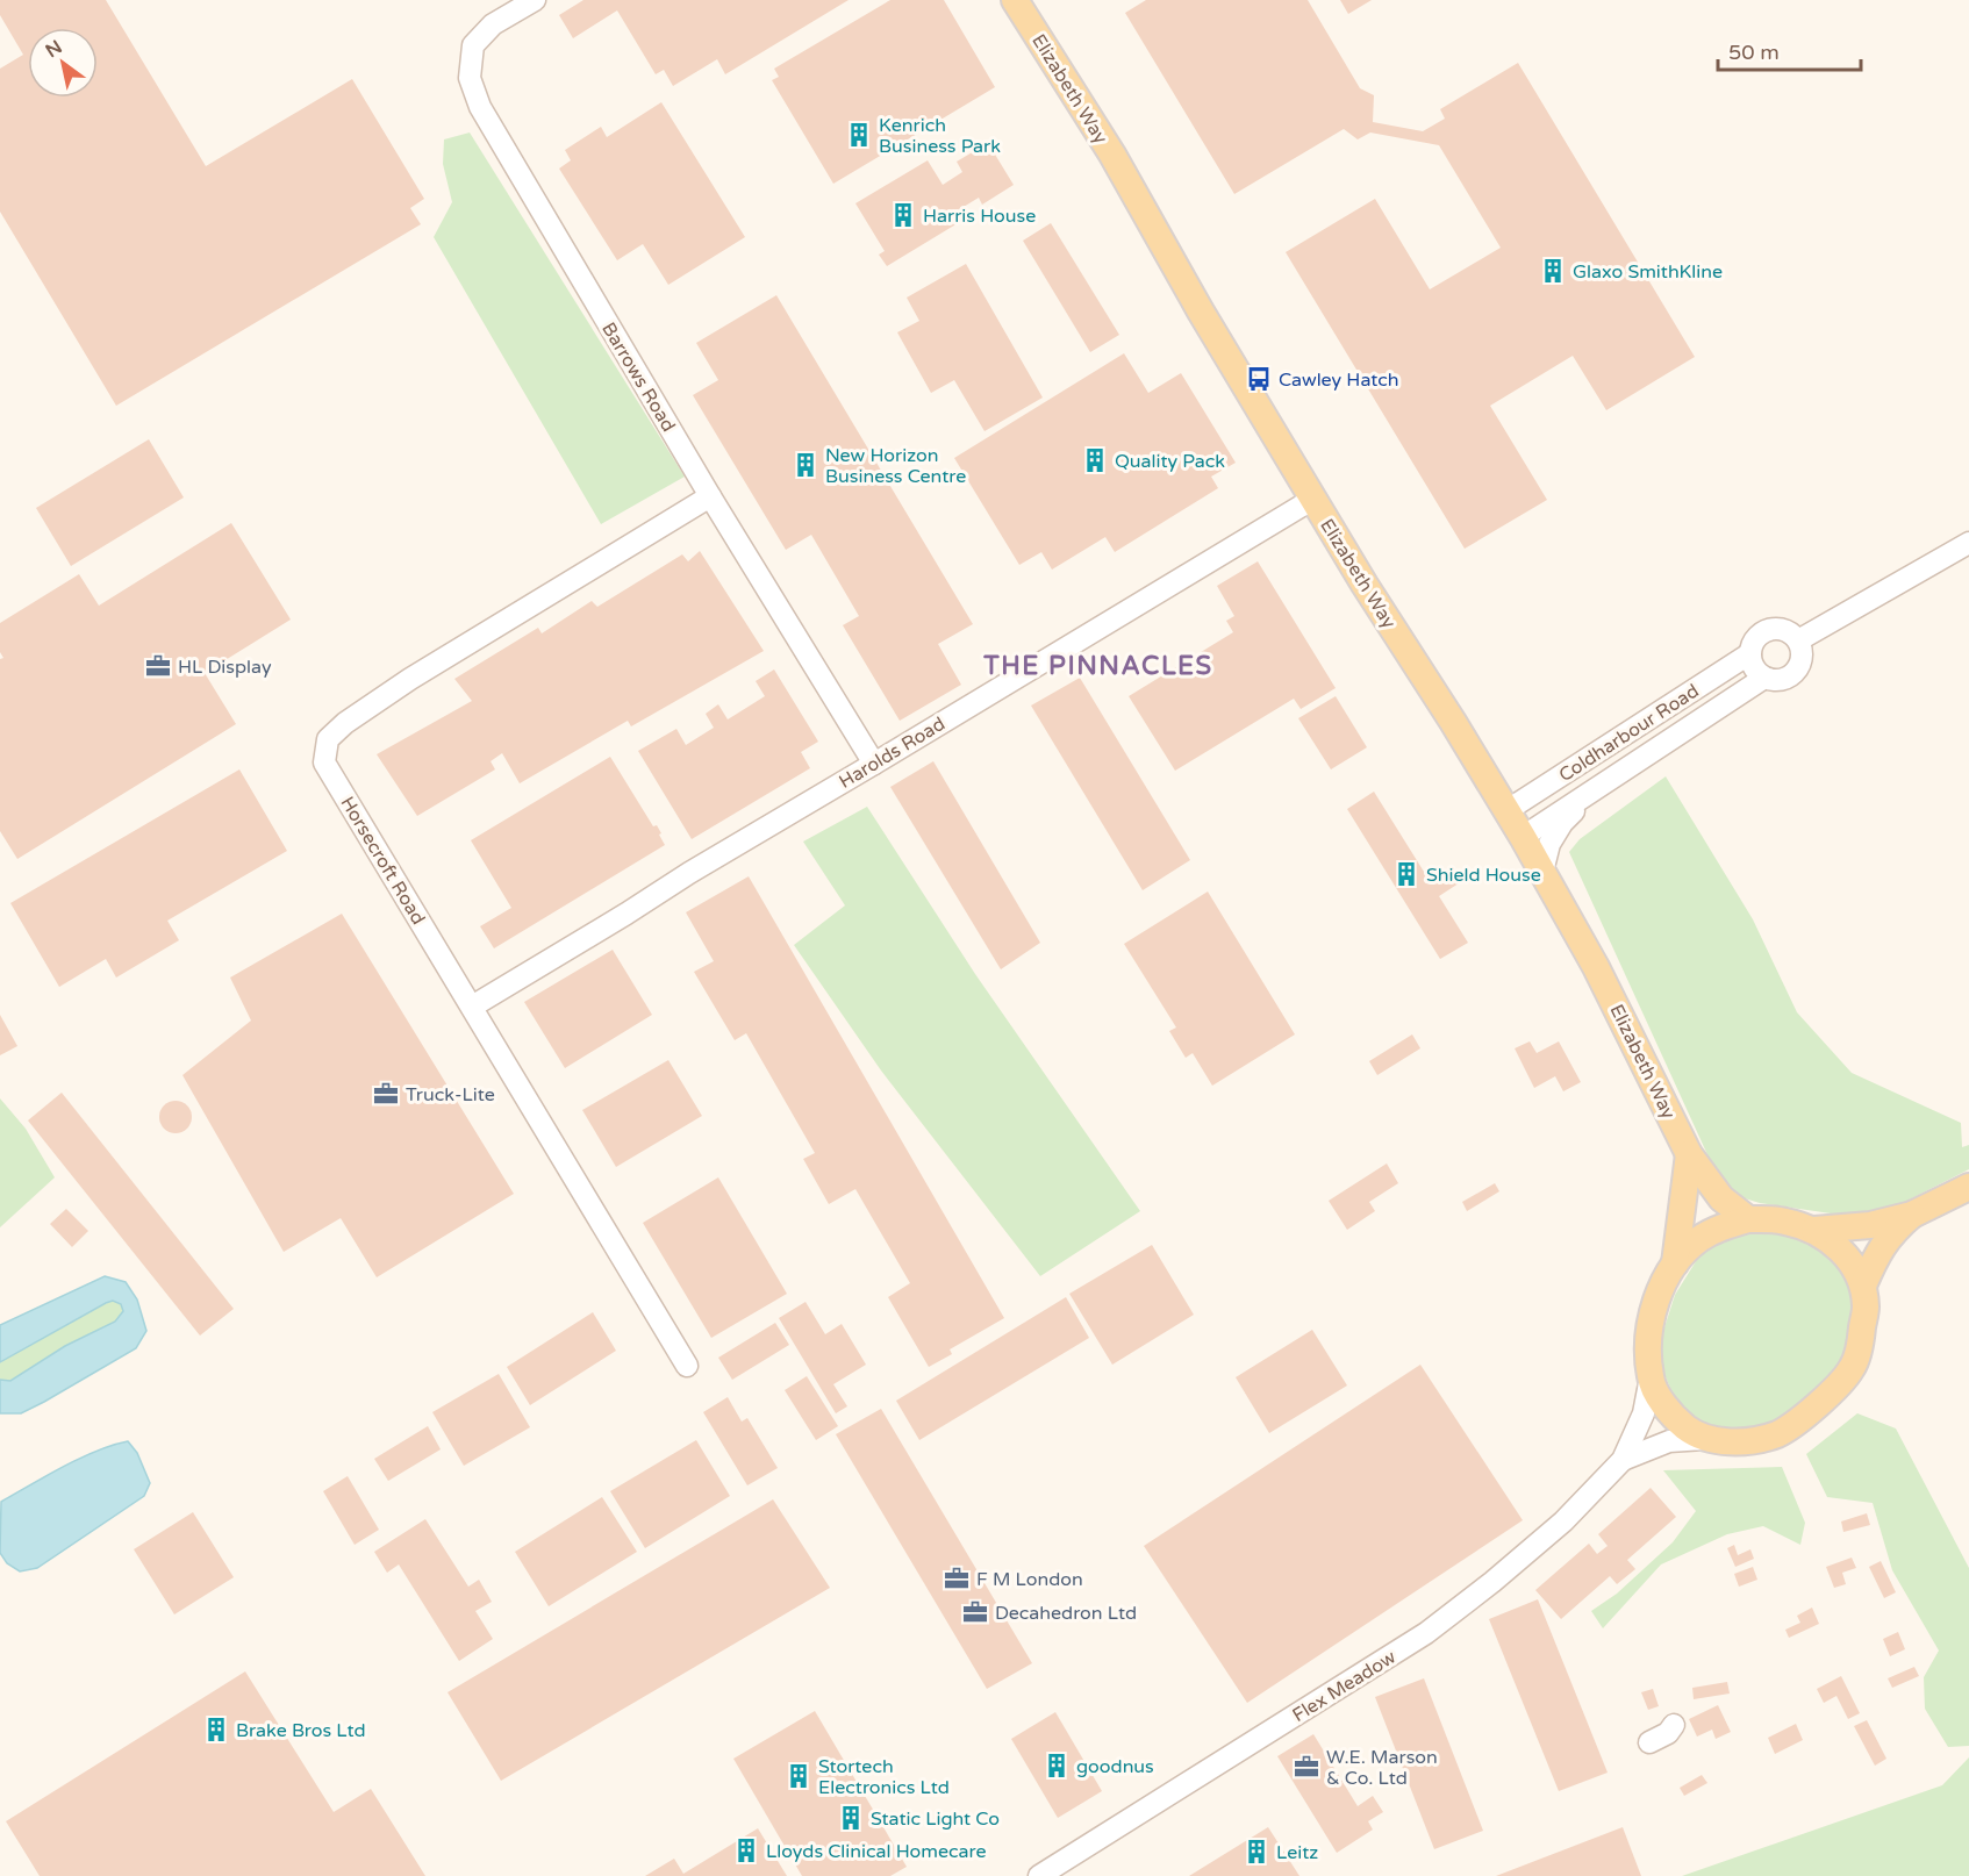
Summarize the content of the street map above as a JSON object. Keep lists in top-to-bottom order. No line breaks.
{"streets":{"main road":["Elizabeth Way"],"street":["Barrows Road","Coldharbour Road","Harolds Road","Horsecroft Road","Flex Meadow"]},"crossings":[["Elizabeth Way","Coldharbour Road"],["Elizabeth Way","Harolds Road"],["Elizabeth Way","Flex Meadow"],["Barrows Road","Harolds Road"],["Barrows Road","Horsecroft Road"],["Harolds Road","Horsecroft Road"]],"districts":["THE PINNACLES"],"places":{"building":["Kenrich Business Park","Harris House","Glaxo SmithKline","Quality Pack","New Horizon Business Centre","Shield House","Brake Bros Ltd","goodnus","Stortech Electronics Ltd","Static Light Co","Lloyds Clinical Homecare","Leitz"],"bus stop":["Cawley Hatch"],"office":["HL Display","Truck-Lite","F M London","Decahedron Ltd","W.E. Marson & Co. Ltd"]},"scale_bar":"50 m","north":"top left"}
